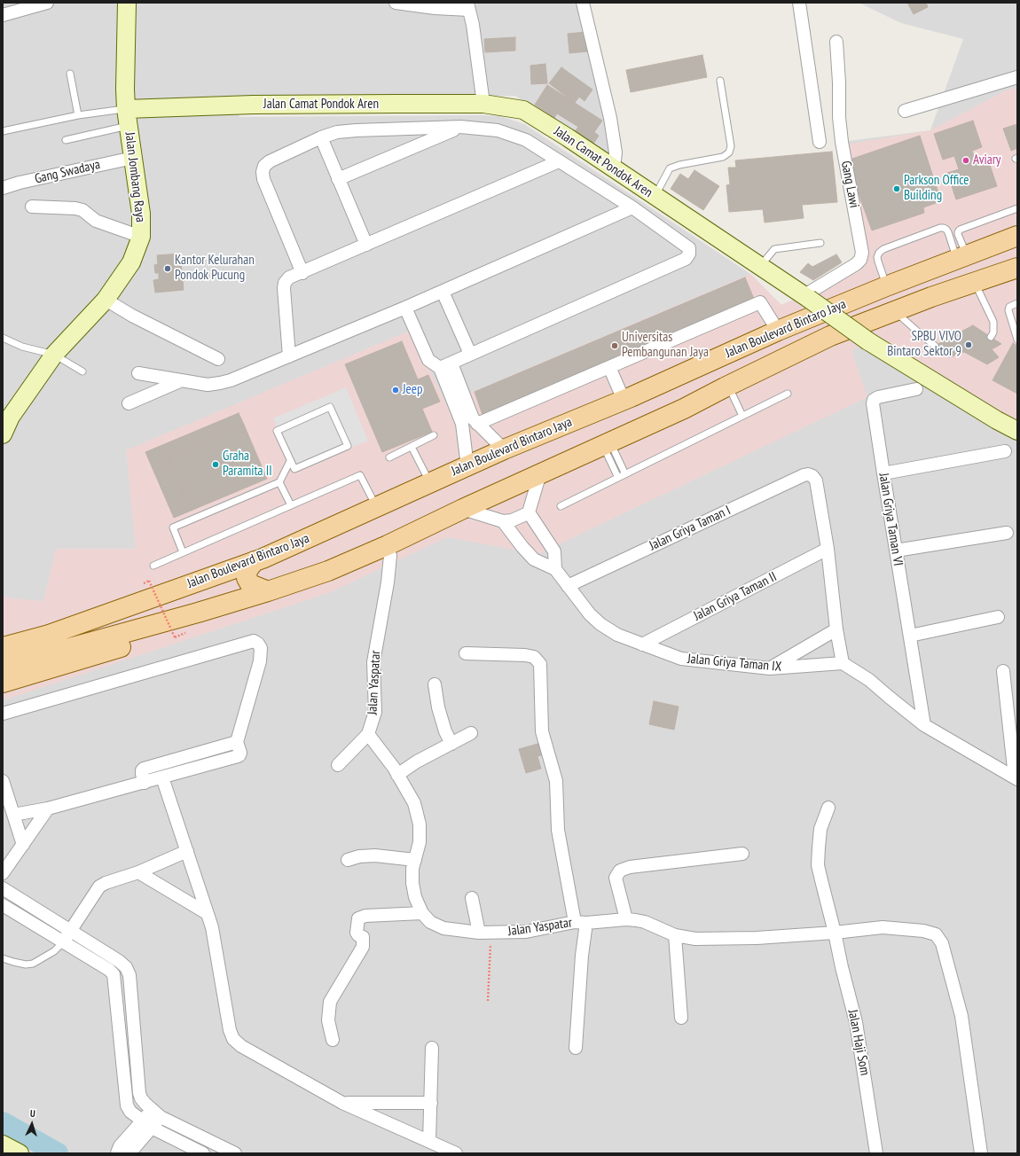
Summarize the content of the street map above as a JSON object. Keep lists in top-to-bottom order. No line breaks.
{"streets":{"main road":["Jalan Camat Pondok Aren","Jalan Jombang Raya","Jalan Boulevard Bintaro Jaya"],"street":["Gang Swadaya","Gang Lawi","Jalan Griya Taman VI","Jalan Griya Taman I","Jalan Griya Taman II","Jalan Griya Taman IX","Jalan Yaspatar","Jalan Haji Som"]},"crossings":[["Jalan Camat Pondok Aren","Jalan Jombang Raya"],["Jalan Camat Pondok Aren","Gang Lawi"],["Gang Swadaya","Jalan Jombang Raya"],["Jalan Boulevard Bintaro Jaya","Jalan Yaspatar"],["Jalan Griya Taman I","Jalan Griya Taman II"],["Jalan Griya Taman I","Jalan Griya Taman IX"],["Jalan Griya Taman II","Jalan Griya Taman IX"],["Jalan Yaspatar","Jalan Haji Som"]],"places":["Aviary","Parkson Office Building","Kantor Kelurahan Pondok Pucung","SPBU VIVO Bintaro Sektor 9","Universitas Pembangunan Jaya","Jeep","Graha Paramita II"],"north":"top"}
